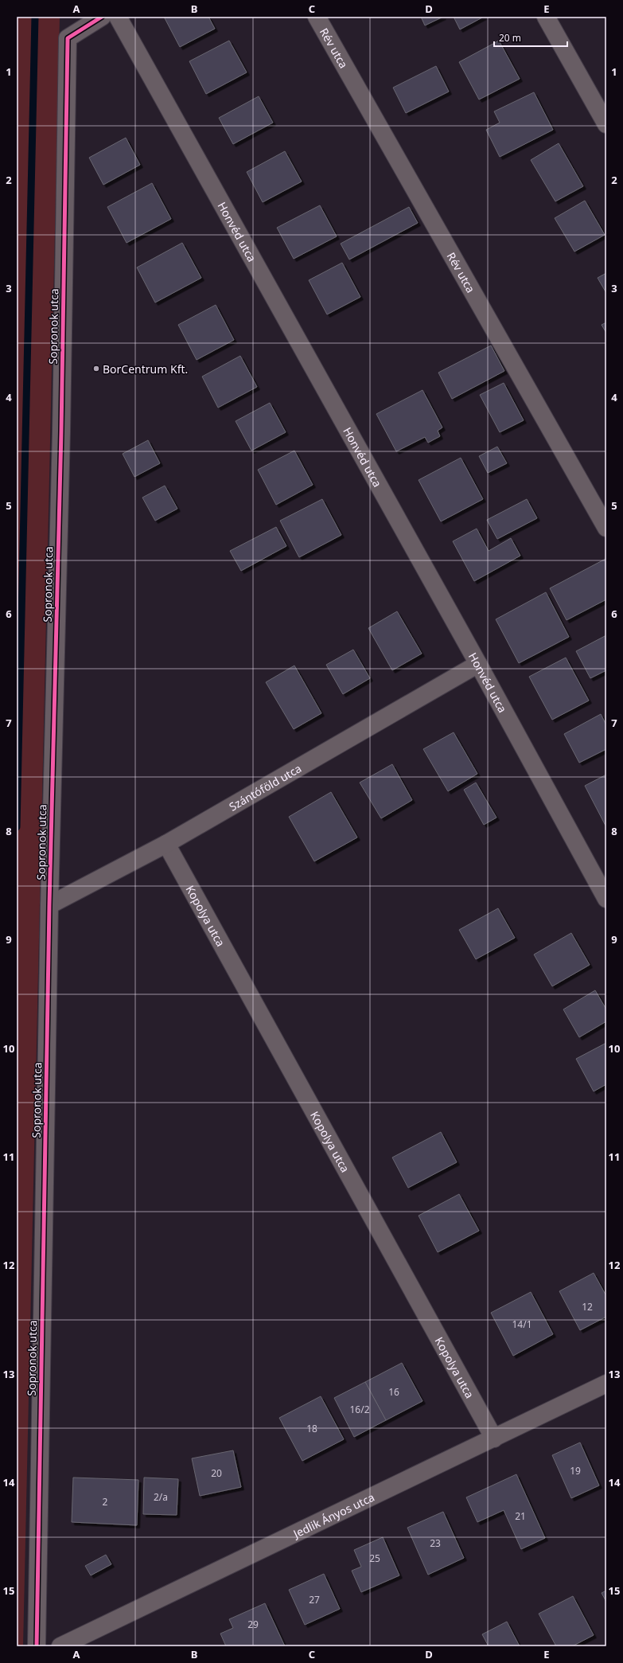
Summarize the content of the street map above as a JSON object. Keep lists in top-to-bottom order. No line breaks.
{"streets":{"street":["Rév utca","Honvéd utca","Sopronok utca","Szántóföld utca","Kopolya utca","Jedlik Ányos utca"]},"crossings":[["Honvéd utca","Szántóföld utca"],["Sopronok utca","Szántóföld utca"],["Szántóföld utca","Kopolya utca"],["Kopolya utca","Jedlik Ányos utca"]],"places":["BorCentrum Kft."],"house_numbers":["12","14/1","16","16/2","18","19","20","2/a","2","21","23","25","27","29"],"scale_bar":"20 m","grid":{"columns":["A","B","C","D","E"],"rows":["1","2","3","4","5","6","7","8","9","10","11","12","13","14","15"]}}
